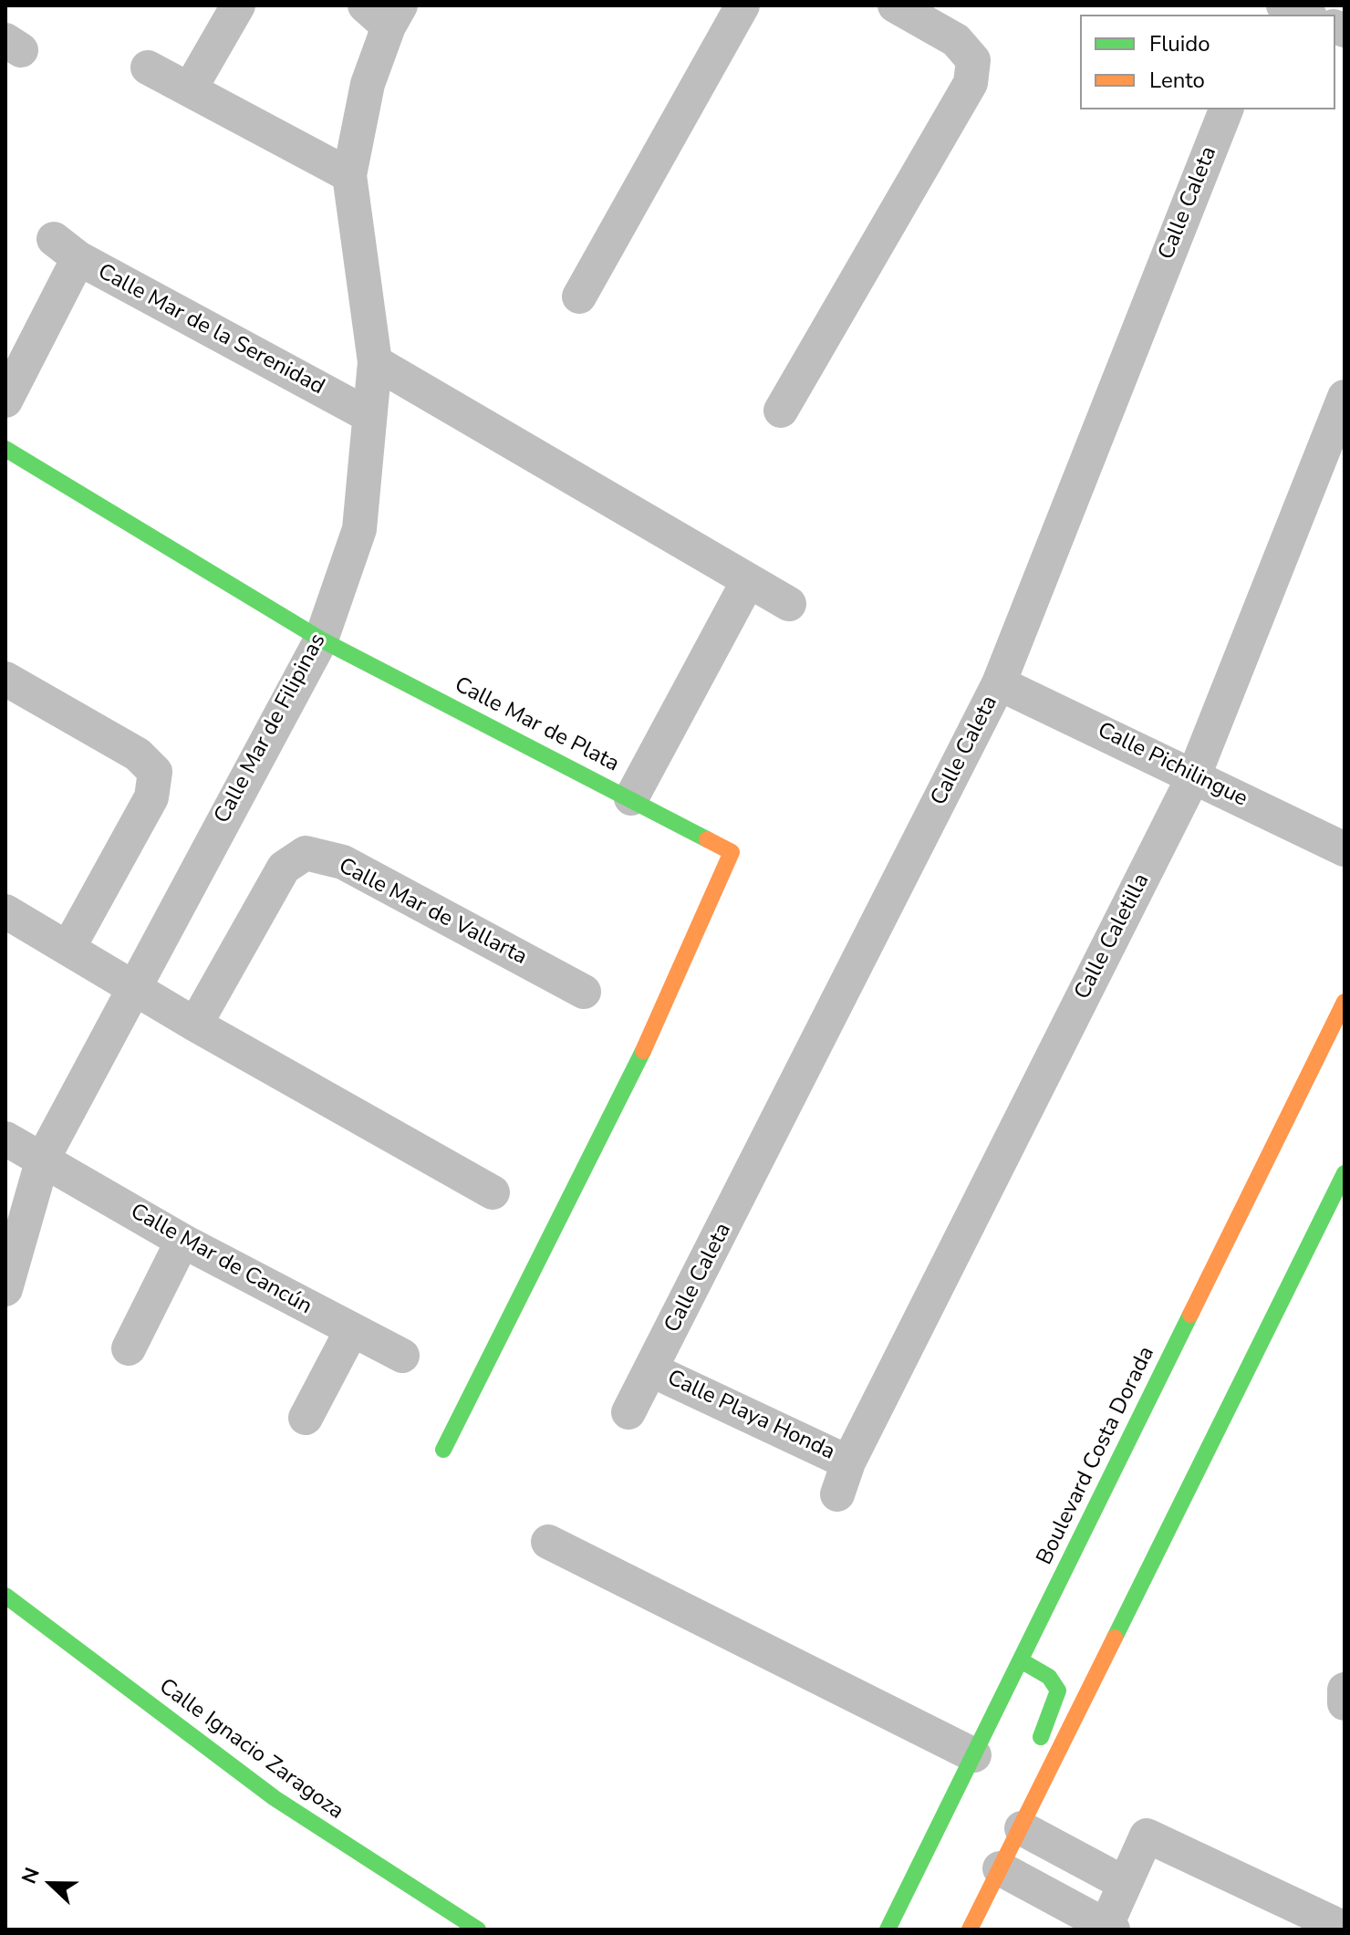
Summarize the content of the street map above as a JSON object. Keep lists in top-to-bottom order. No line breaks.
{"streets":{"main road":["Calle Mar de Plata","Boulevard Costa Dorada","Calle Ignacio Zaragoza"],"street":["Calle Caleta","Calle Mar de la Serenidad","Calle Mar de Filipinas","Calle Pichilingue","Calle Mar de Vallarta","Calle Caletilla","Calle Mar de Cancún","Calle Playa Honda"]},"crossings":[["Calle Caleta","Calle Pichilingue"],["Calle Caleta","Calle Playa Honda"],["Calle Mar de la Serenidad","Calle Mar de Filipinas"],["Calle Mar de Plata","Calle Mar de Filipinas"],["Calle Mar de Filipinas","Calle Mar de Cancún"],["Calle Pichilingue","Calle Caletilla"],["Calle Caletilla","Calle Playa Honda"]],"legend":["Fluido","Lento"],"north":"left"}
